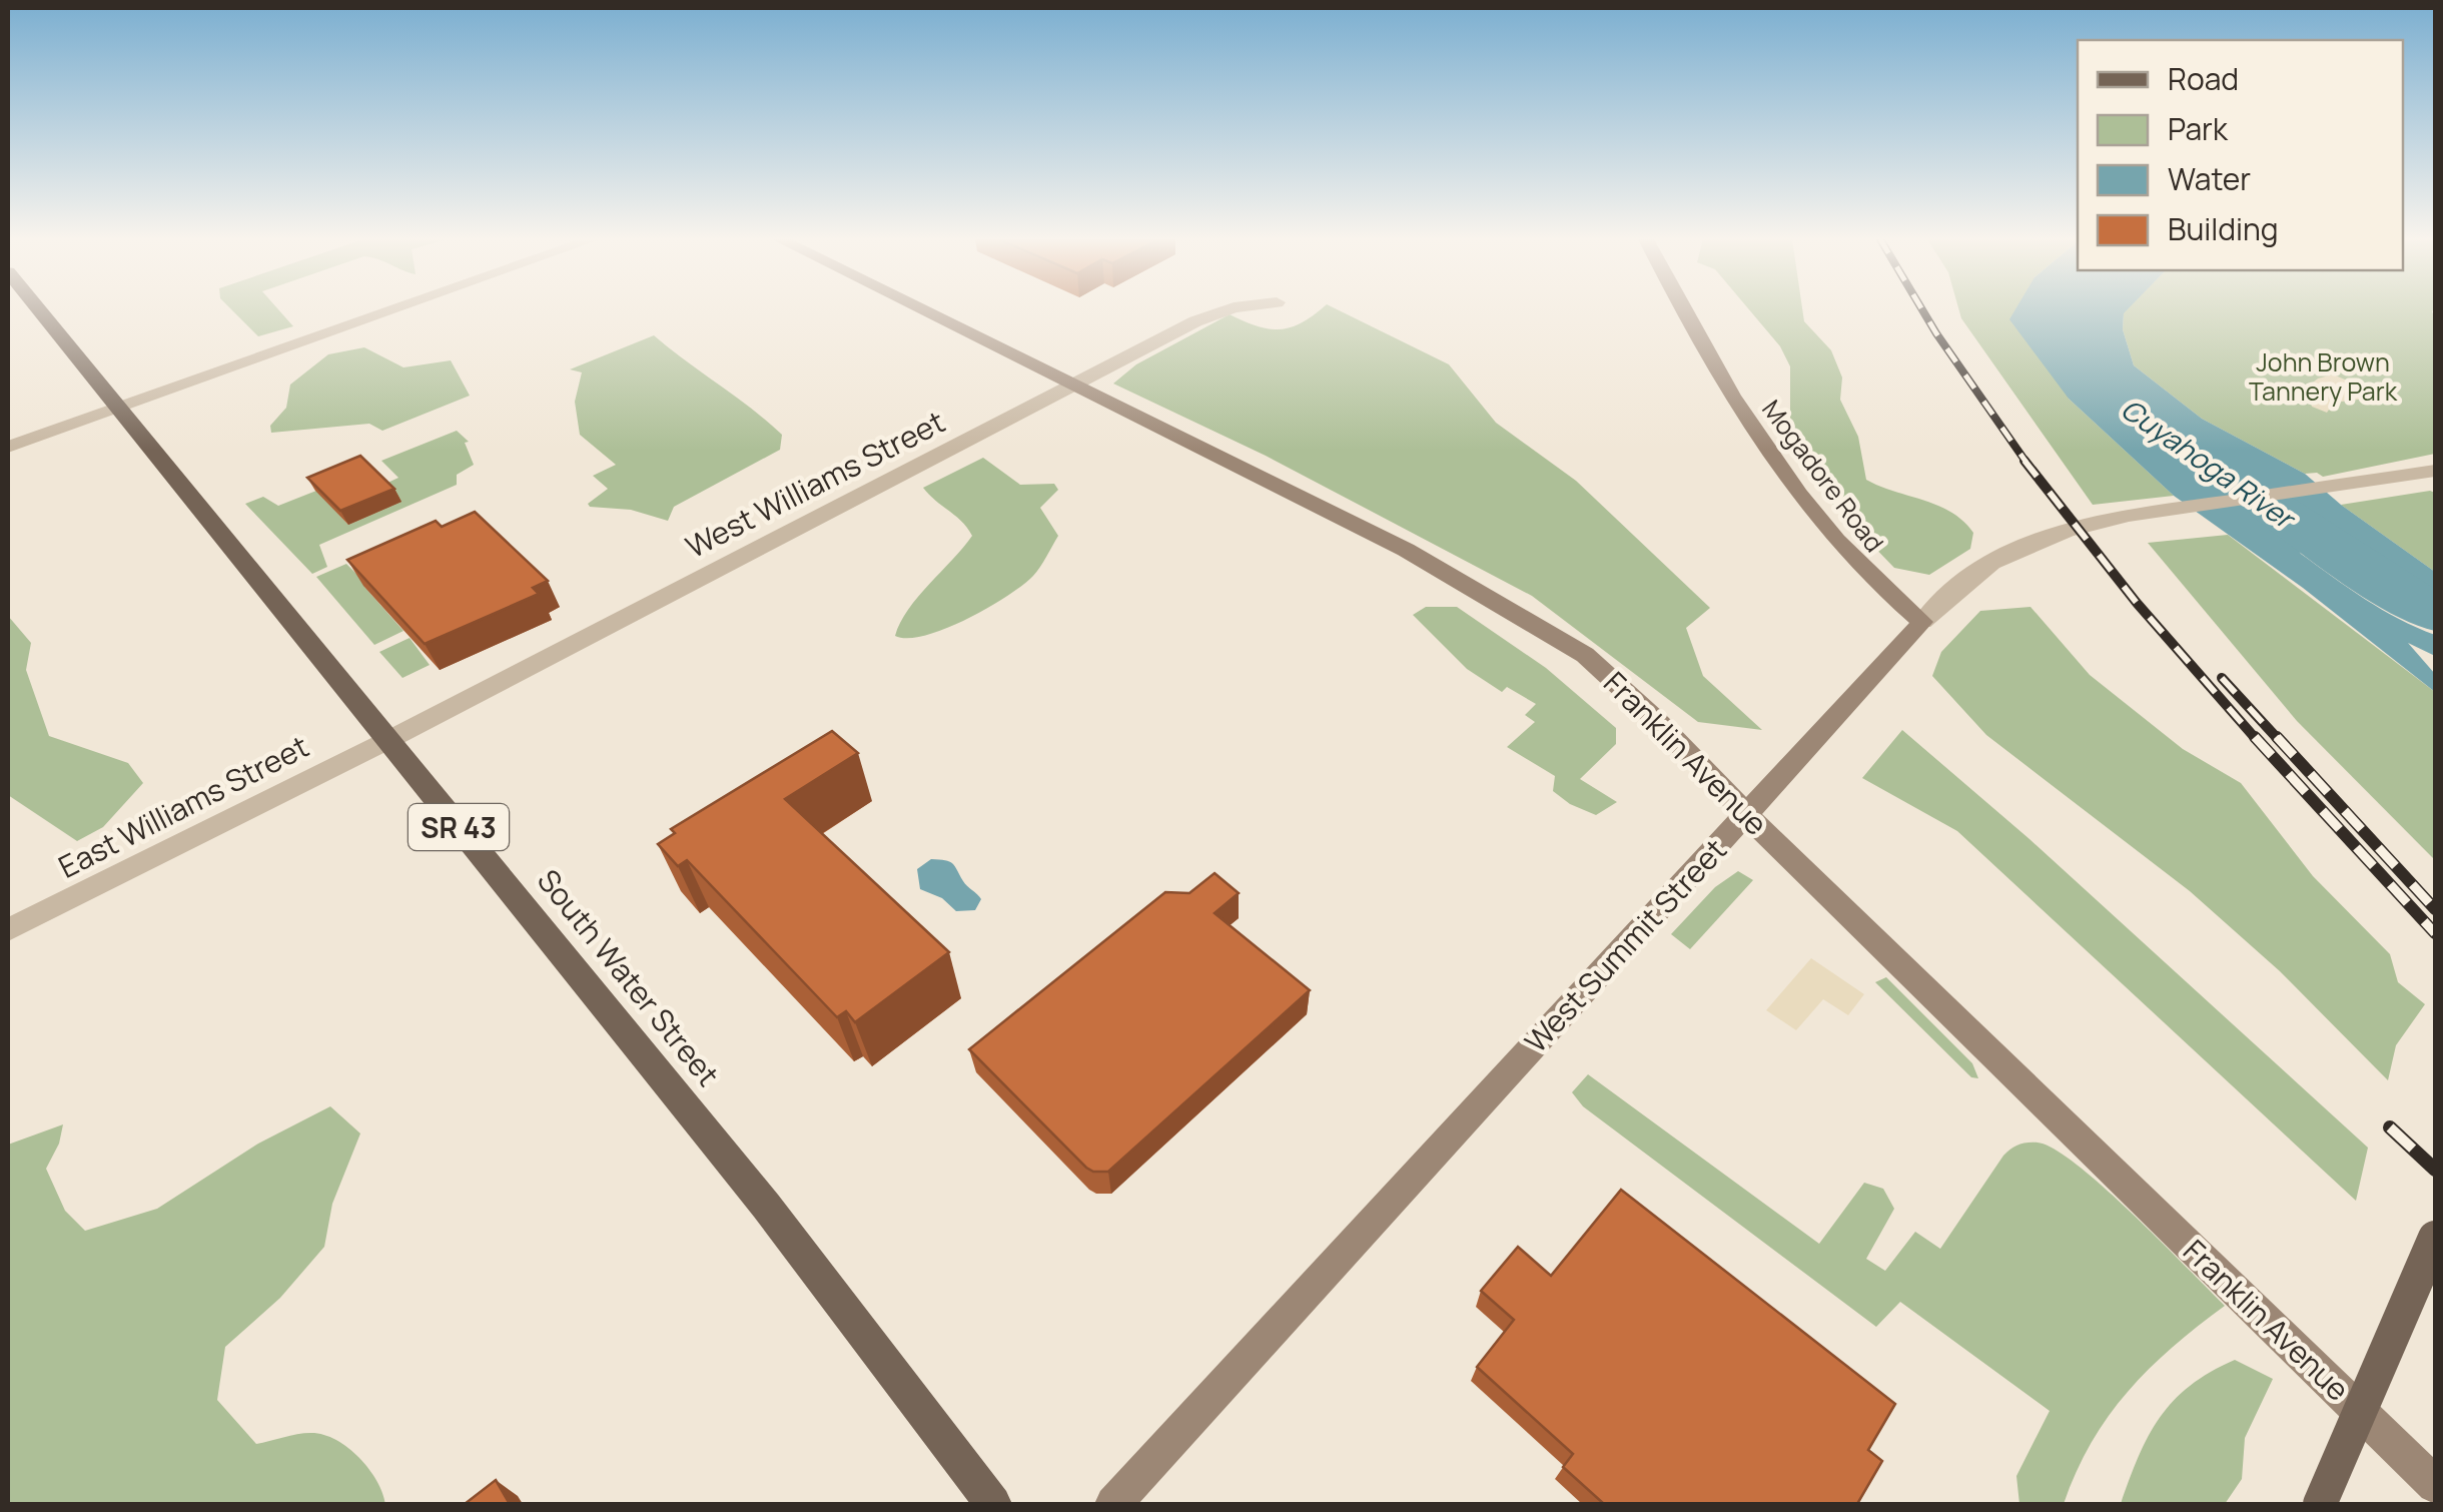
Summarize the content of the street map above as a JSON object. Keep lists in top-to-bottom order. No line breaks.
{"streets":{"main road":["SR 43","South Water Street"],"street":["Mogadore Road","West Williams Street","Franklin Avenue","East Williams Street","West Summit Street"]},"crossings":[["Mogadore Road","West Summit Street"],["West Williams Street","Franklin Avenue"],["West Williams Street","East Williams Street"],["West Williams Street","South Water Street"],["Franklin Avenue","West Summit Street"],["East Williams Street","South Water Street"]],"water":["Cuyahoga River"],"parks":["John Brown Tannery Park"],"legend":["Road","Park","Water","Building"]}
